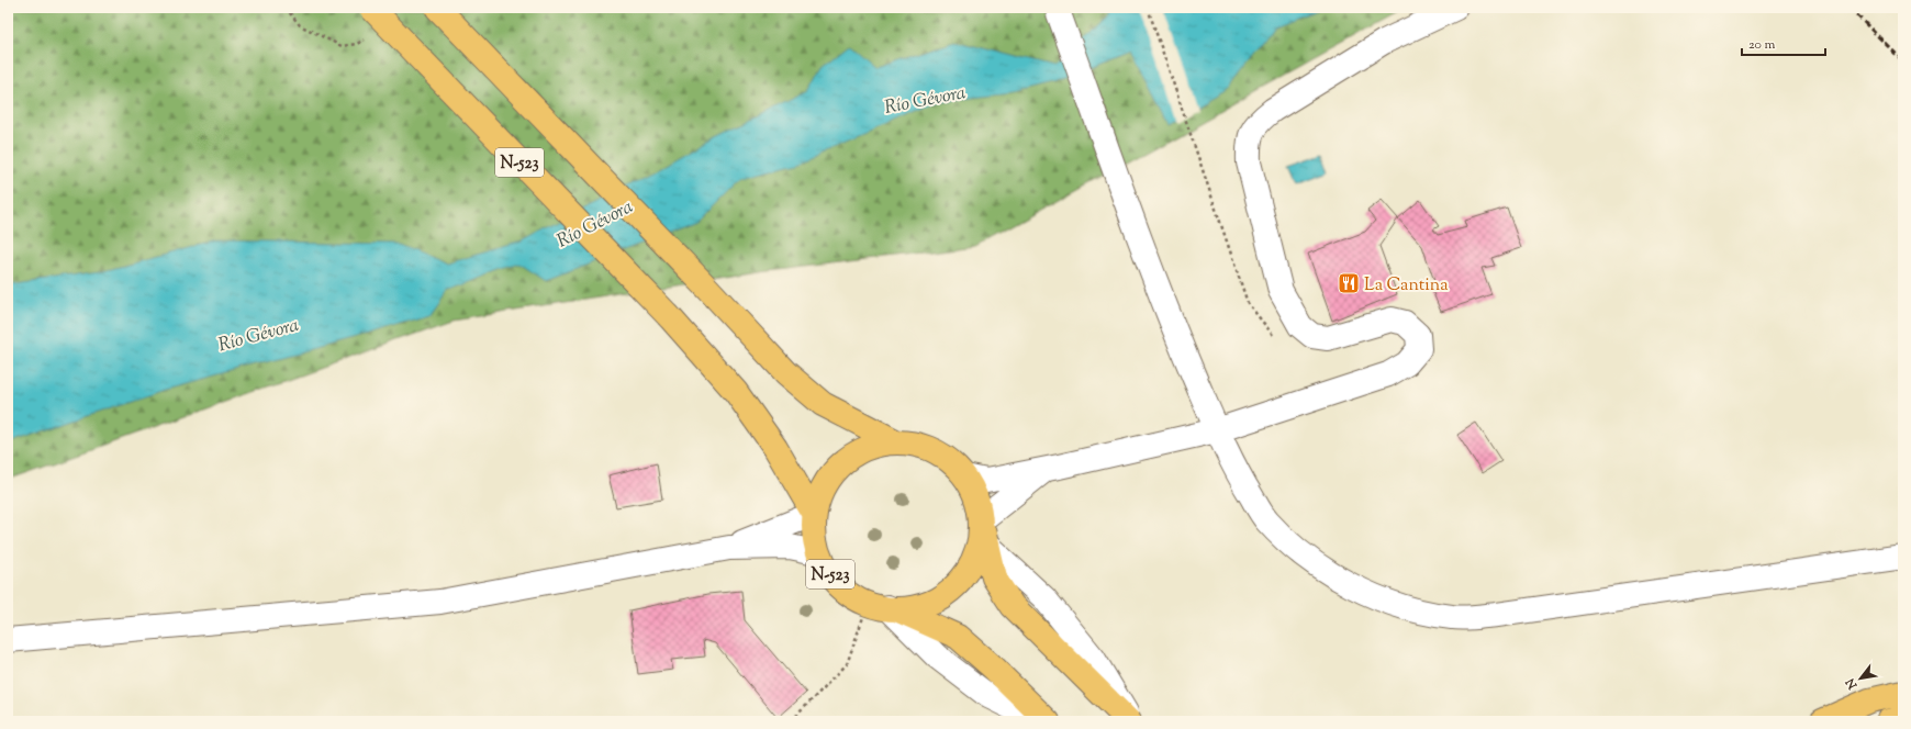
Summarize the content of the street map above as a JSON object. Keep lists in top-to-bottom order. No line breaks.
{"streets":{"highway":["N-523"]},"water":["Río Gévora"],"places":{"restaurant":["La Cantina"]},"scale_bar":"20 m","north":"bottom left"}
